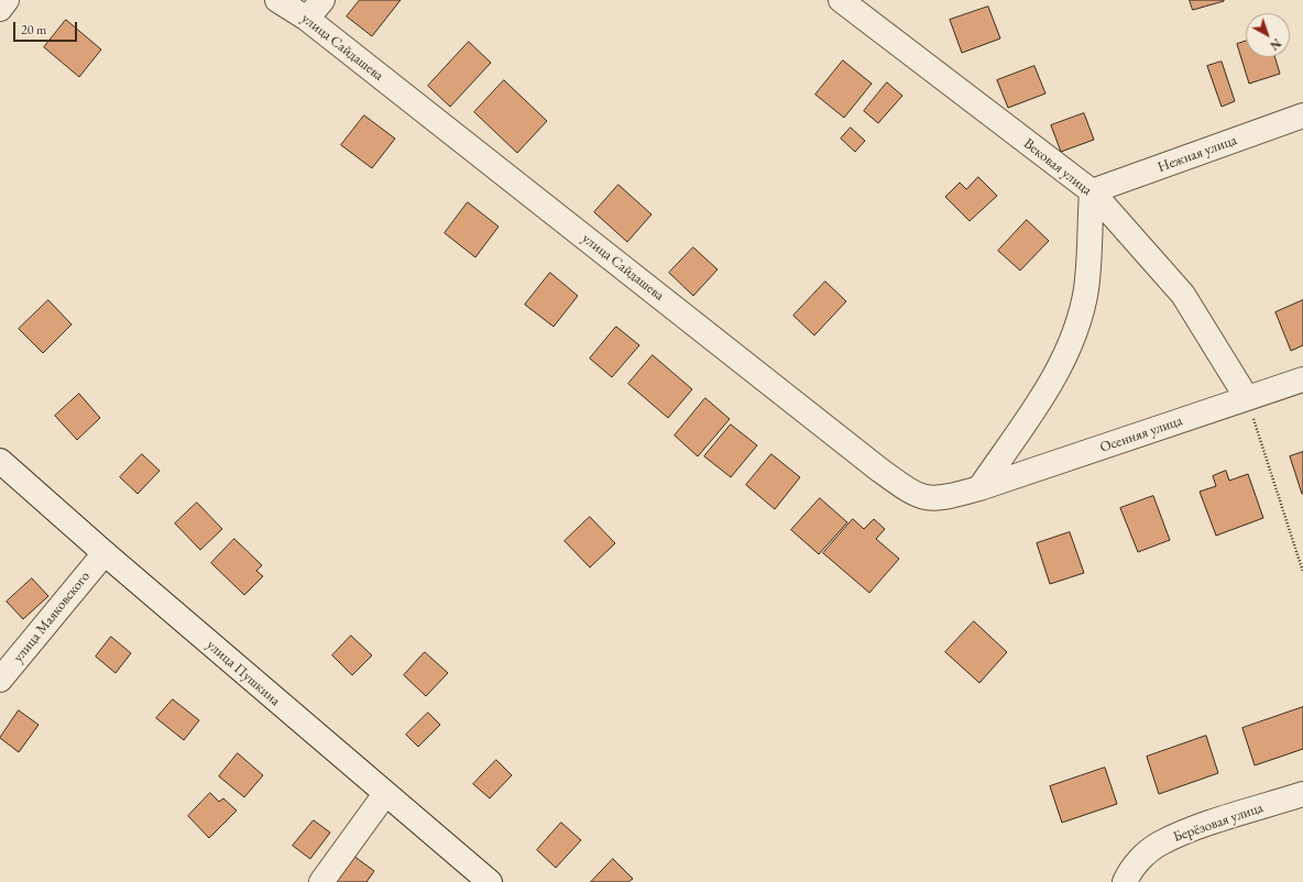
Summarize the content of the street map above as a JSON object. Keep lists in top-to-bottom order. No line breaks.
{"streets":{"street":["улица Сайдашева","Нежная улица","Вековая улица","Осенняя улица","улица Маяковского","улица Пушкина","Берёзовая улица"]},"crossings":[["улица Сайдашева","Осенняя улица"],["Нежная улица","Вековая улица"],["Вековая улица","Осенняя улица"],["улица Маяковского","улица Пушкина"]],"scale_bar":"20 m","north":"bottom right"}
